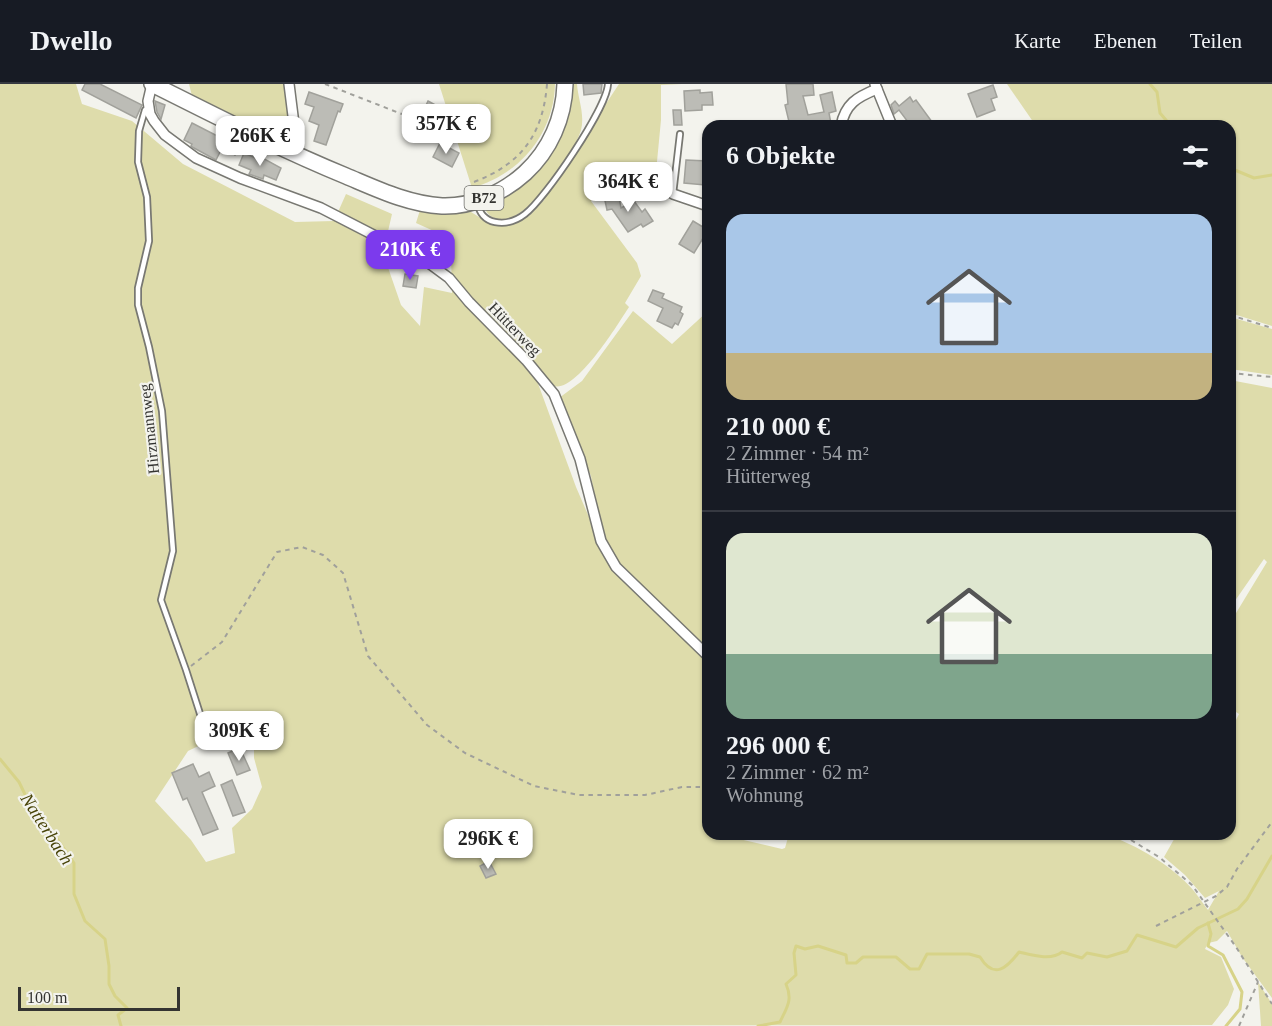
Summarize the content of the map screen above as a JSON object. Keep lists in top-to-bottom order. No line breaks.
{"streets":{"main road":["B72"],"street":["Hütterweg"],"lane":["Hirzmannweg"]},"crossings":[["Hütterweg","Hirzmannweg"]],"water":["Natterbach"],"scale_bar":"100 m","page":{"header":"Dwello","nav":["Karte","Ebenen","Teilen"],"price":["357K €","266K €","364K €","210K €","309K €","296K €"],"heading":"6 Objekte","list":[{"name":"210 000 €","note":"2 Zimmer · 54 m² · Hütterweg"},{"name":"296 000 €","note":"2 Zimmer · 62 m² · Wohnung"}],"scale":"100 m"}}
